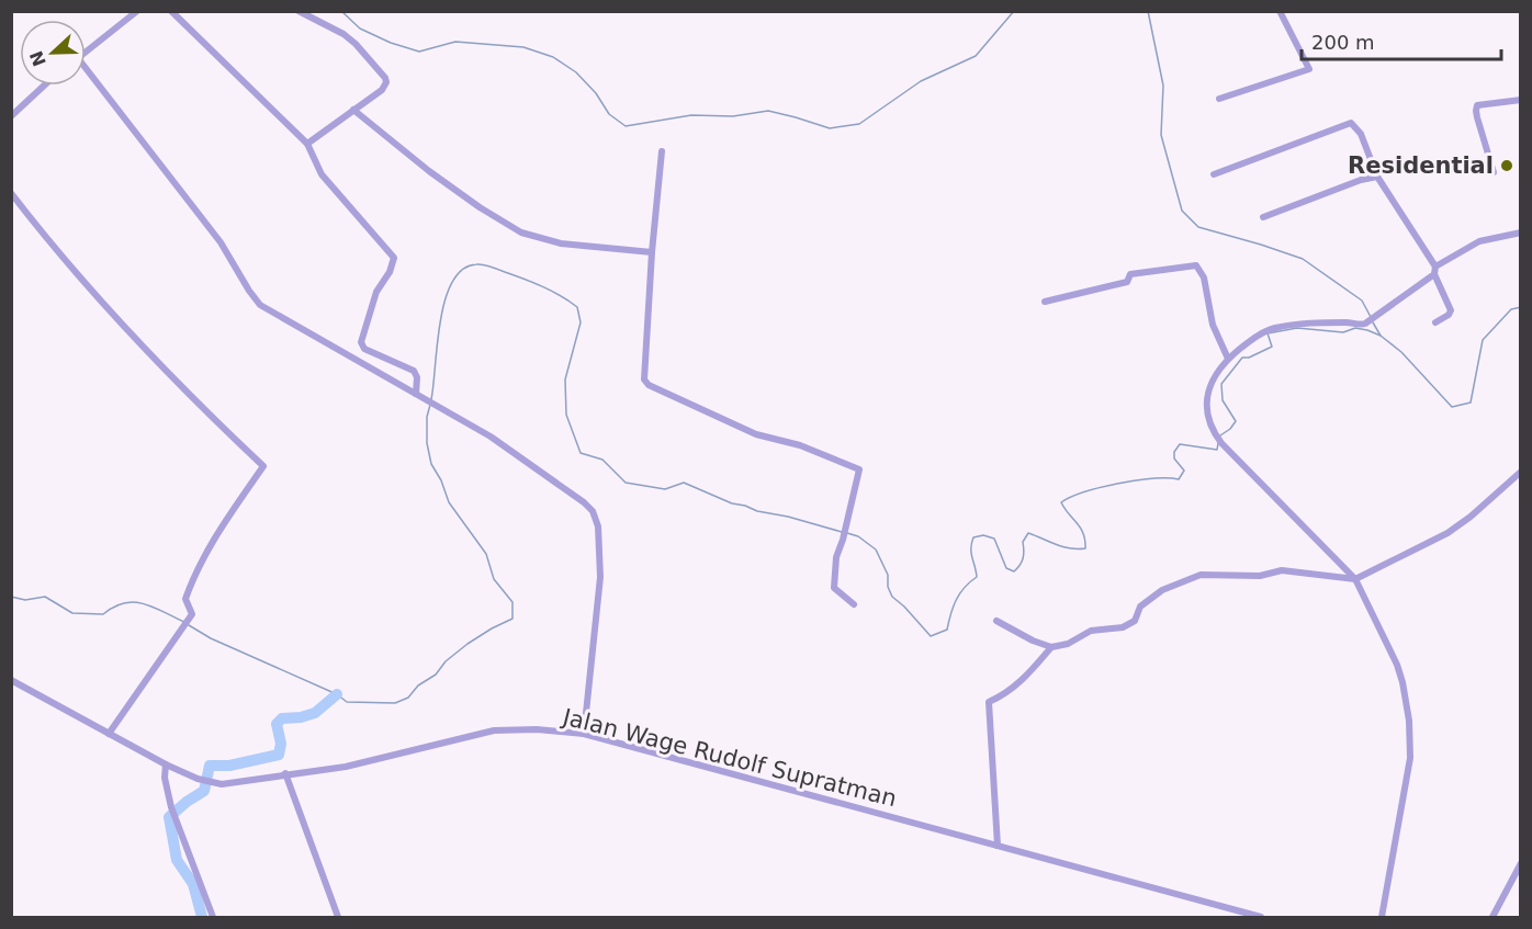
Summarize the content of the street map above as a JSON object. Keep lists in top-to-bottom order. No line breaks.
{"streets":{"street":["Jalan Wage Rudolf Supratman"]},"places":["Residential"],"scale_bar":"200 m","north":"left"}
